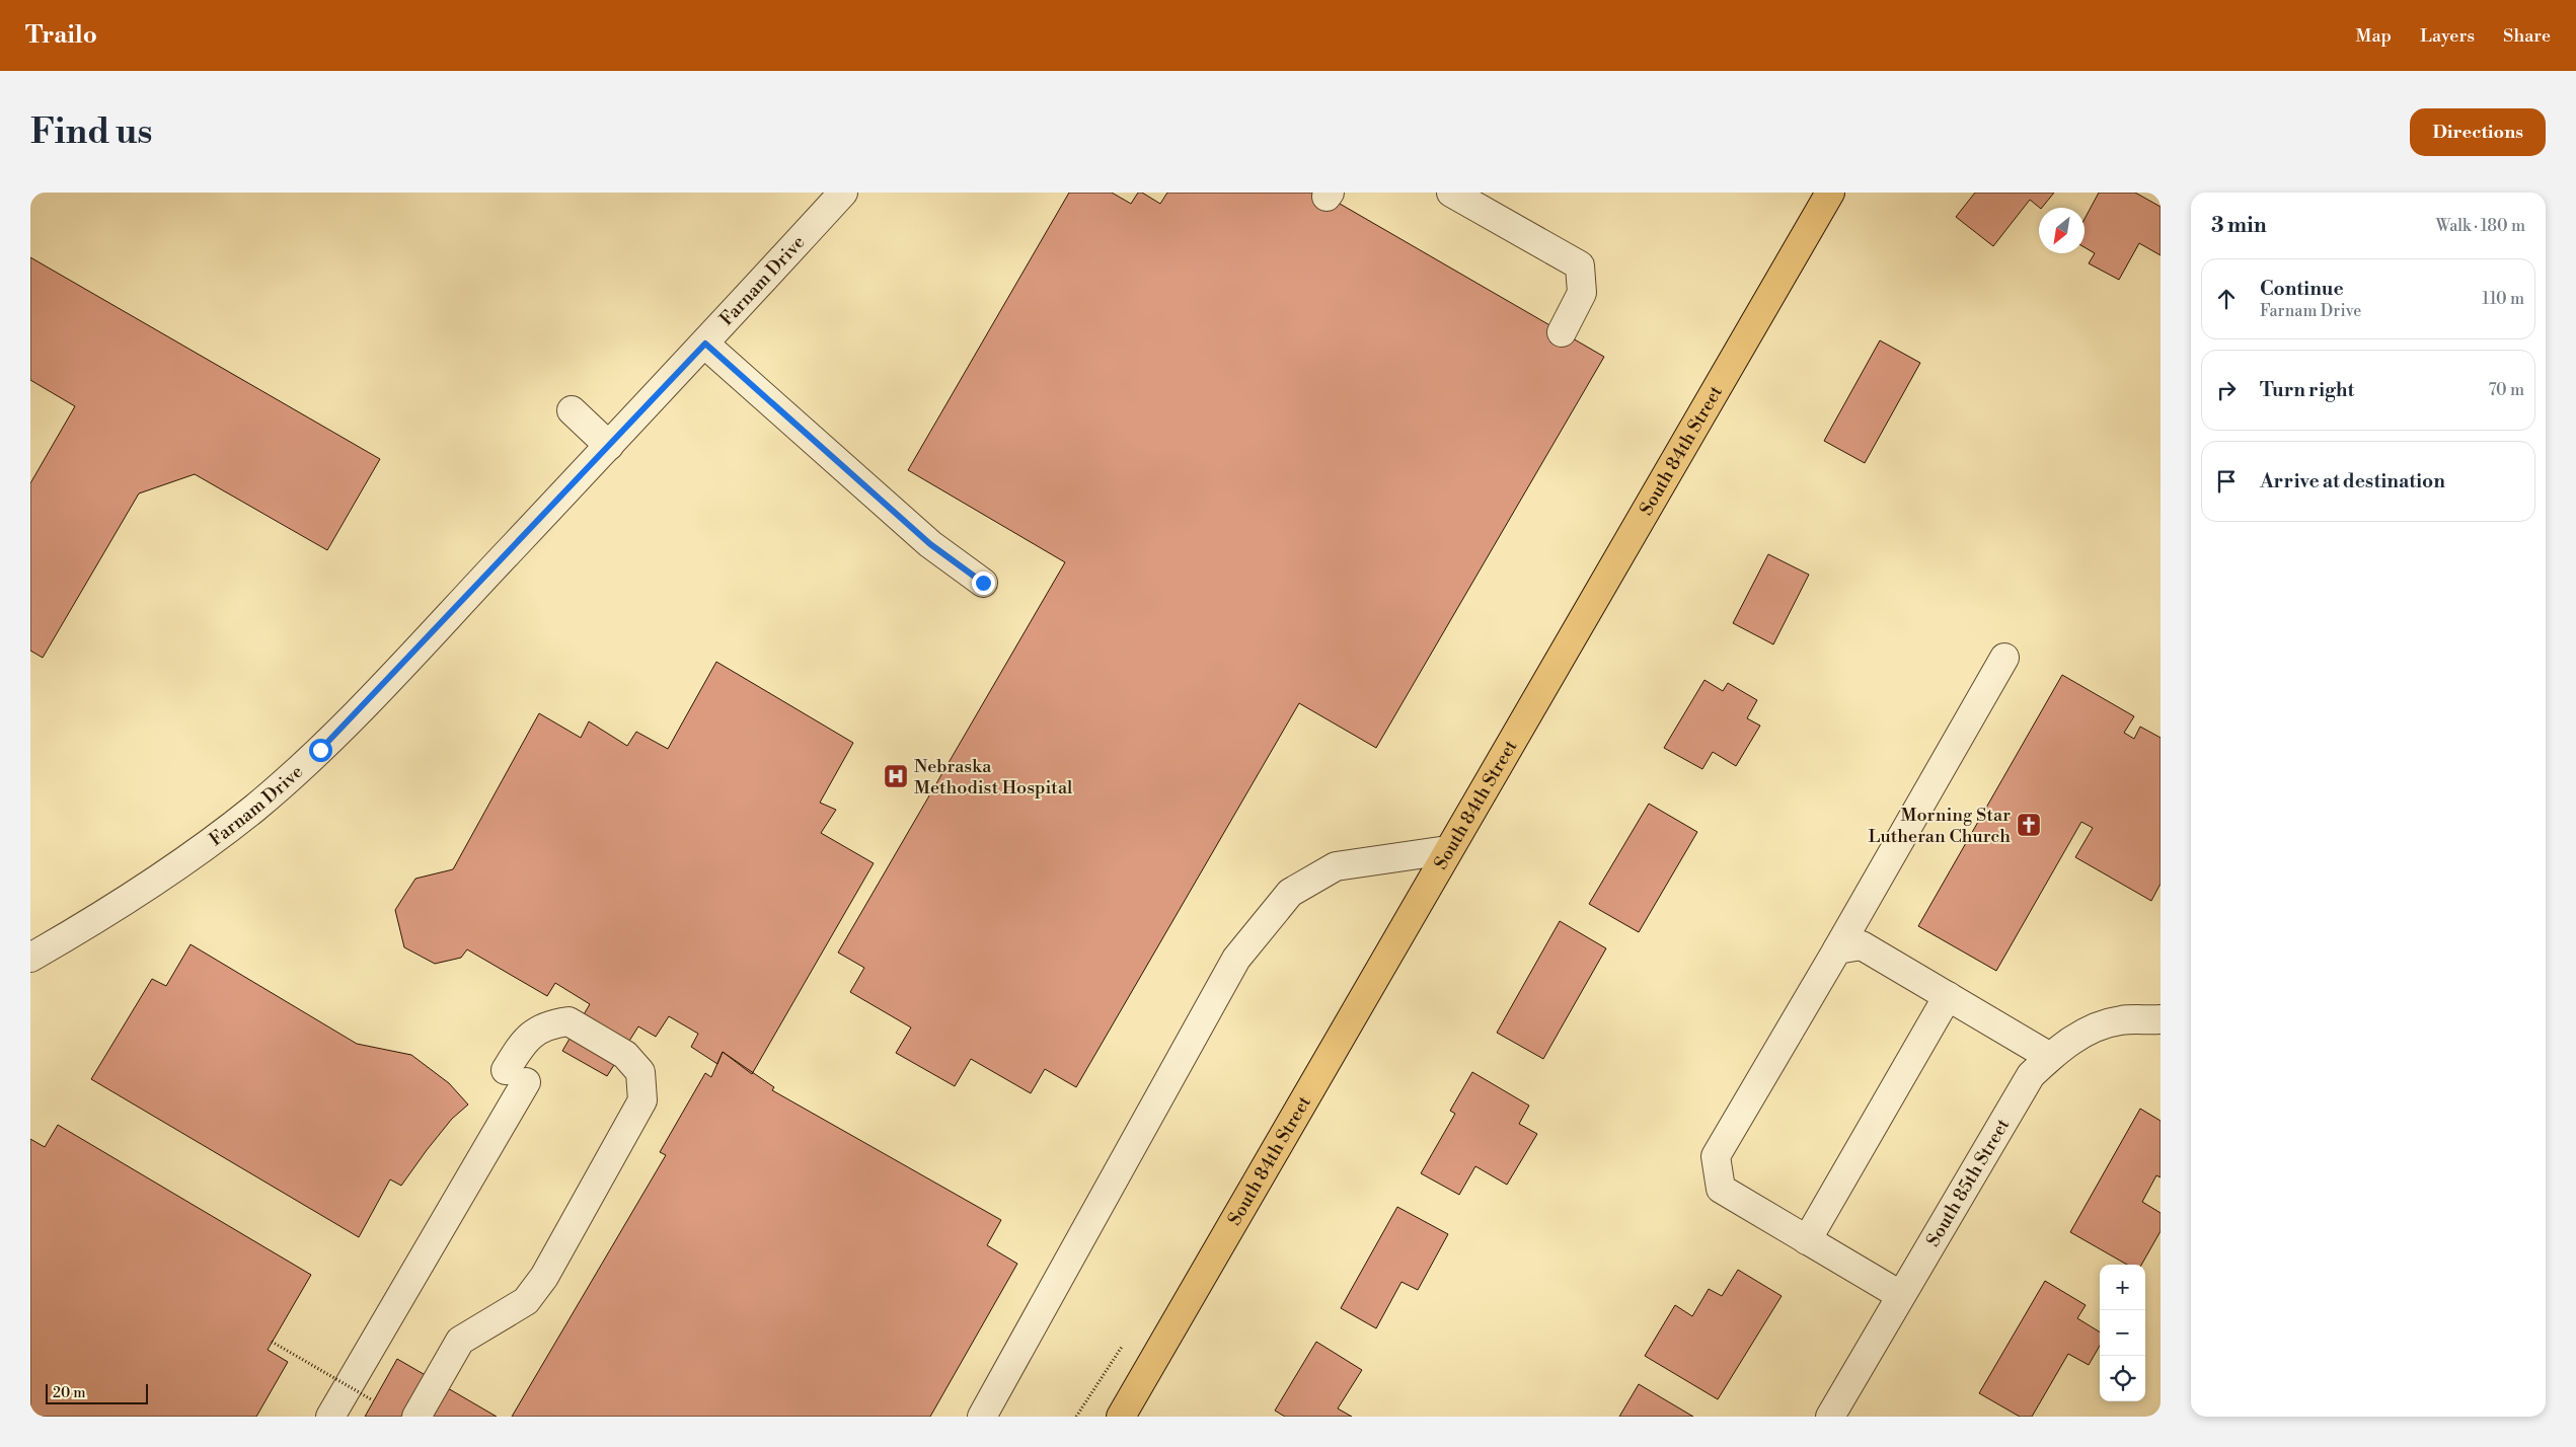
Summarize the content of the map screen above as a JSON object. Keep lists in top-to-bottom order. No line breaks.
{"streets":{"main road":["South 84th Street"],"street":["Farnam Drive","South 85th Street"]},"places":{"hospital":["Nebraska Methodist Hospital"],"church":["Morning Star Lutheran Church"]},"scale_bar":"20 m","north":"bottom left","page":{"header":"Trailo","nav":["Map","Layers","Share"],"buttons":"Directions","title":"Find us","heading":["3 min","Walk · 180 m"],"list":[["Continue","Farnam Drive","110 m"],["Turn right","70 m"],"Arrive at destination"],"map_buttons":["+","−"],"scale":"20 m"}}
